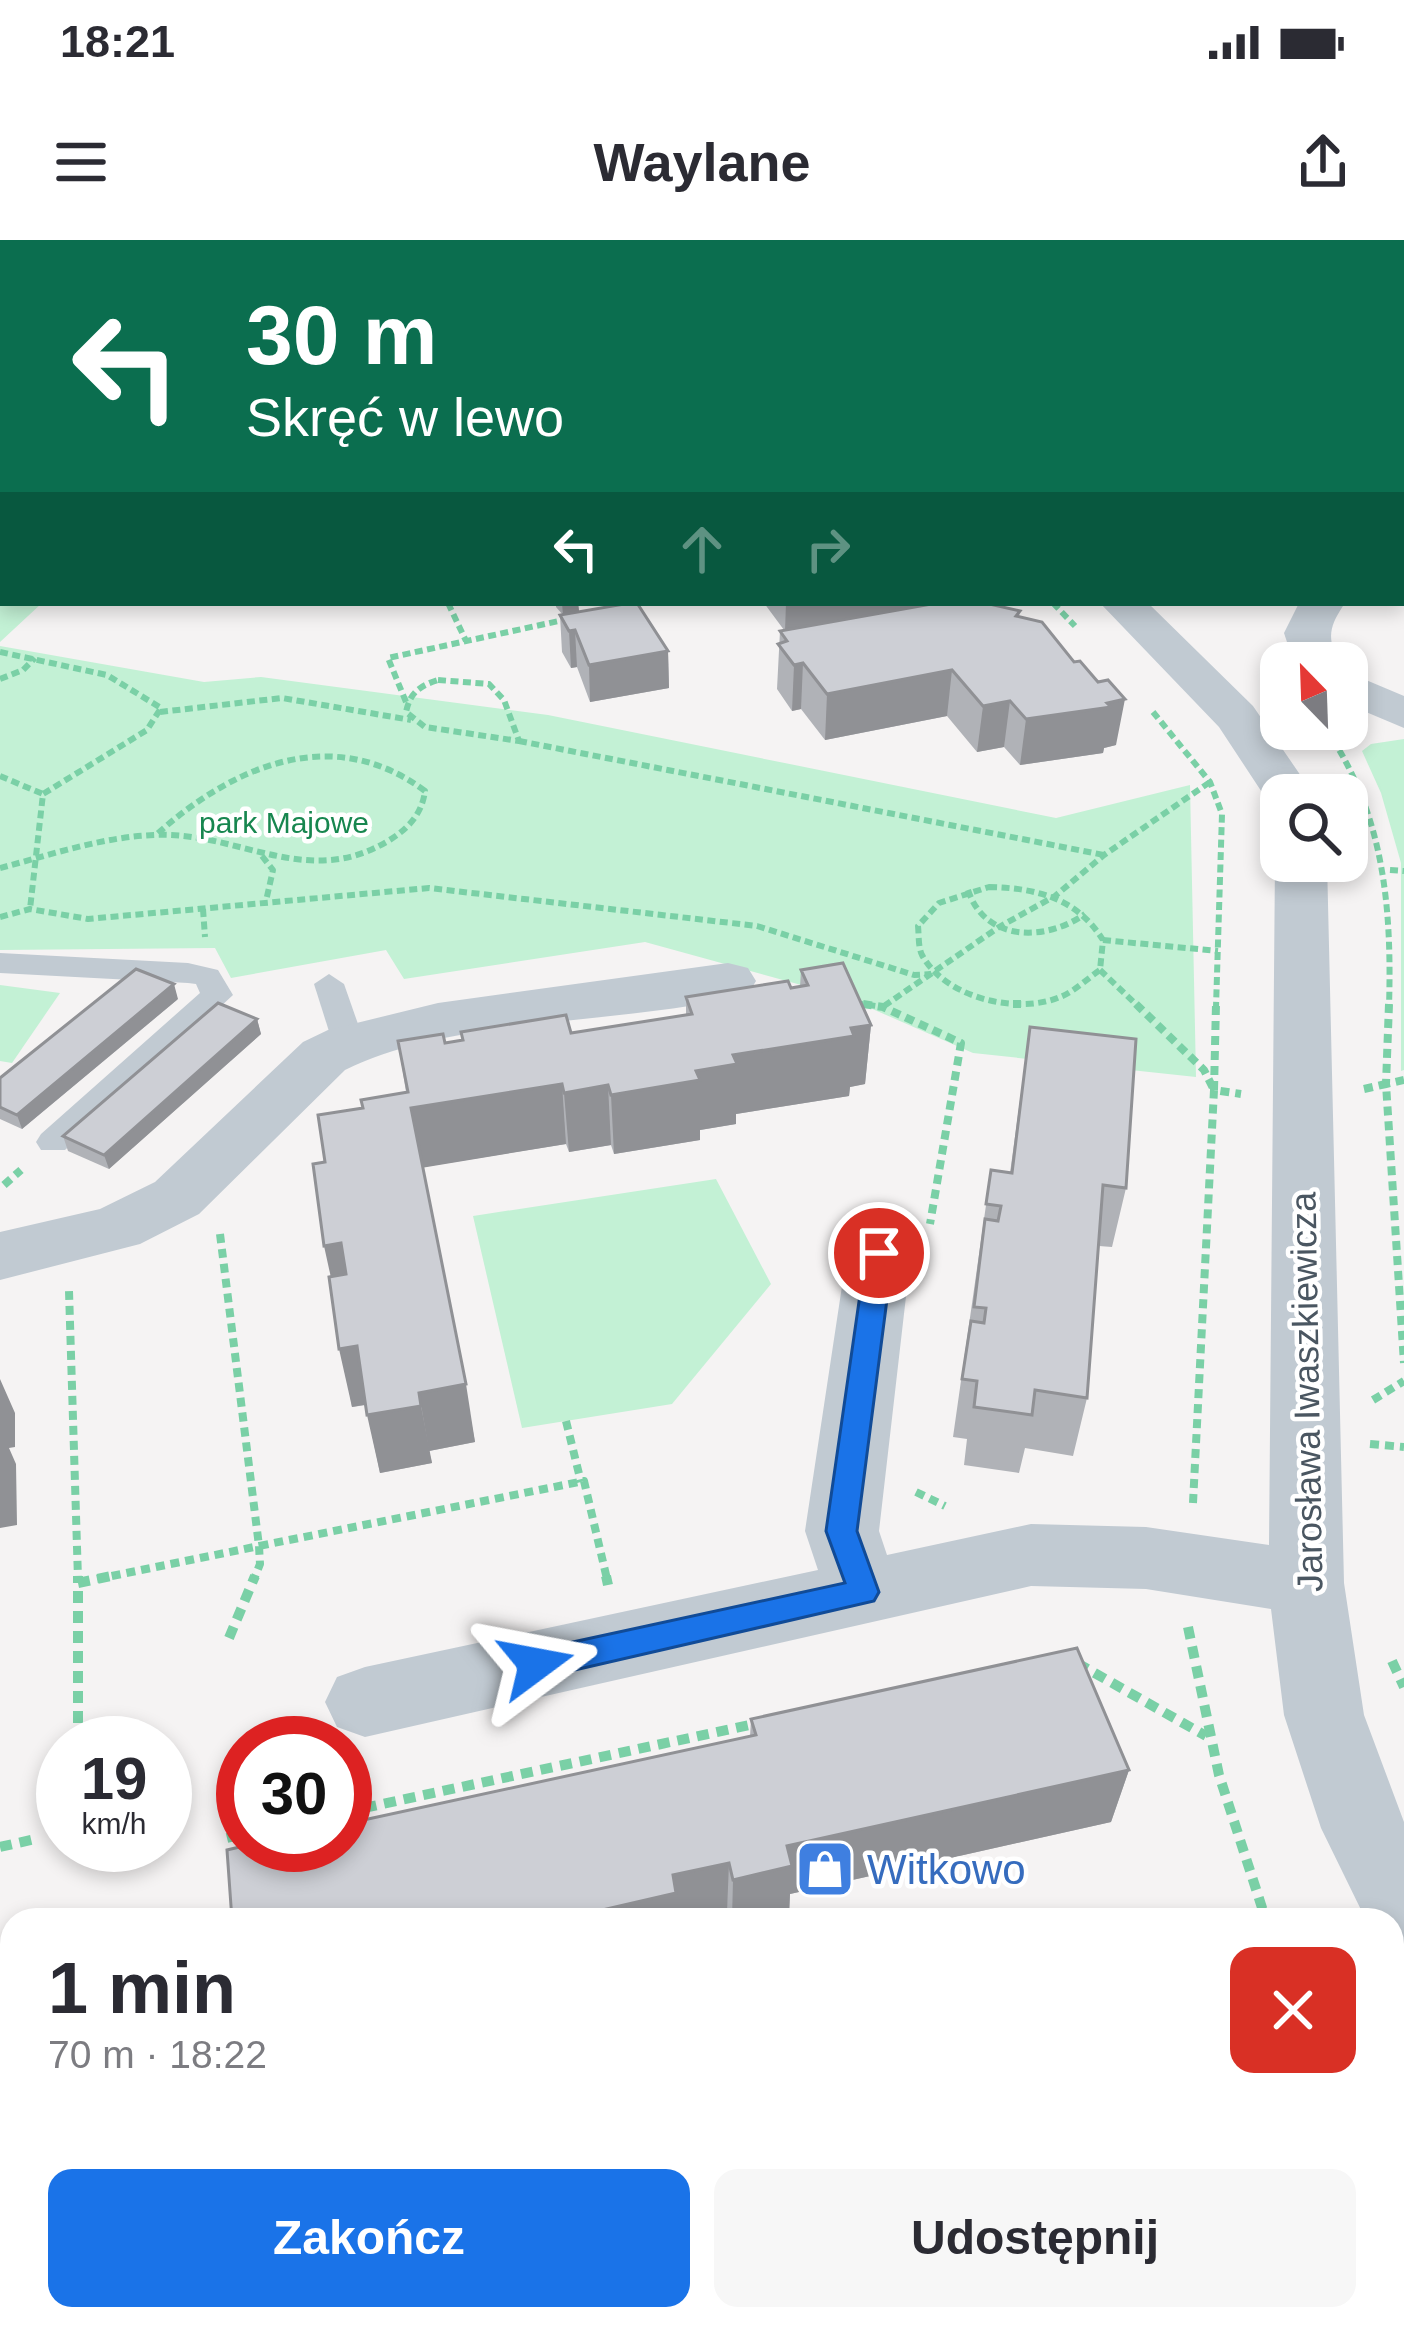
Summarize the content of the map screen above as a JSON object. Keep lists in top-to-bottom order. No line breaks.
{"streets":{"street":["Jarosława Iwaszkiewicza"]},"parks":["park Majowe"],"places":{"shop":["Witkowo"]},"north":"top left","page":{"status":"18:21","header":"Waylane","turn":["30 m","Skręć w lewo"],"speed":"19 km/h","limit":"30","heading":["1 min","70 m · 18:22"],"buttons":["Zakończ","Udostępnij"]}}
